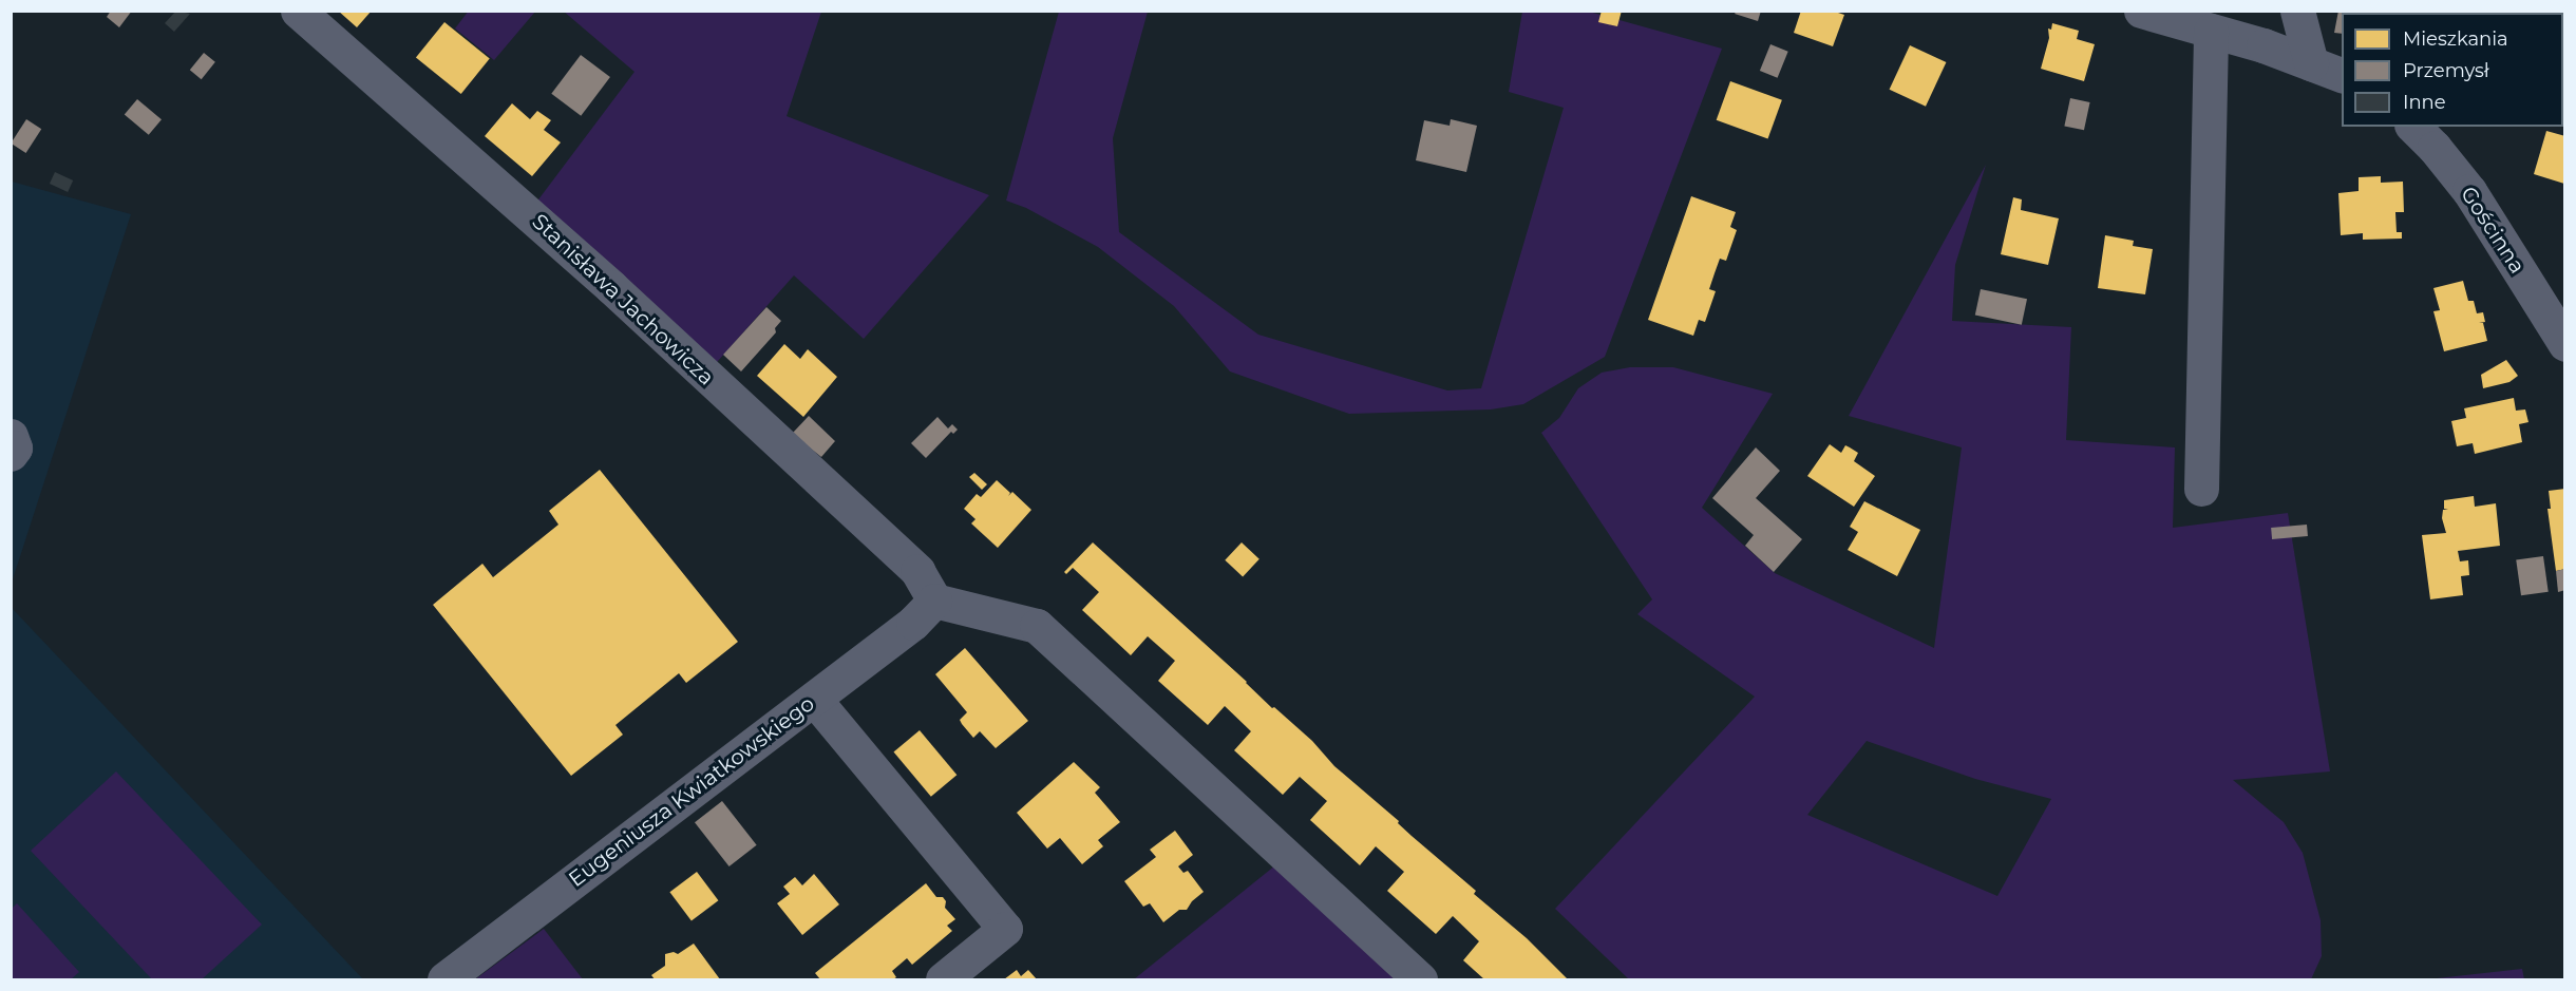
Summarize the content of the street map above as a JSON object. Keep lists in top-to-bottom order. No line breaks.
{"streets":{"street":["Gościnna","Stanisława Jachowicza","Eugeniusza Kwiatkowskiego"]},"crossings":[["Stanisława Jachowicza","Eugeniusza Kwiatkowskiego"]],"legend":["Mieszkania","Przemysł","Inne"]}
